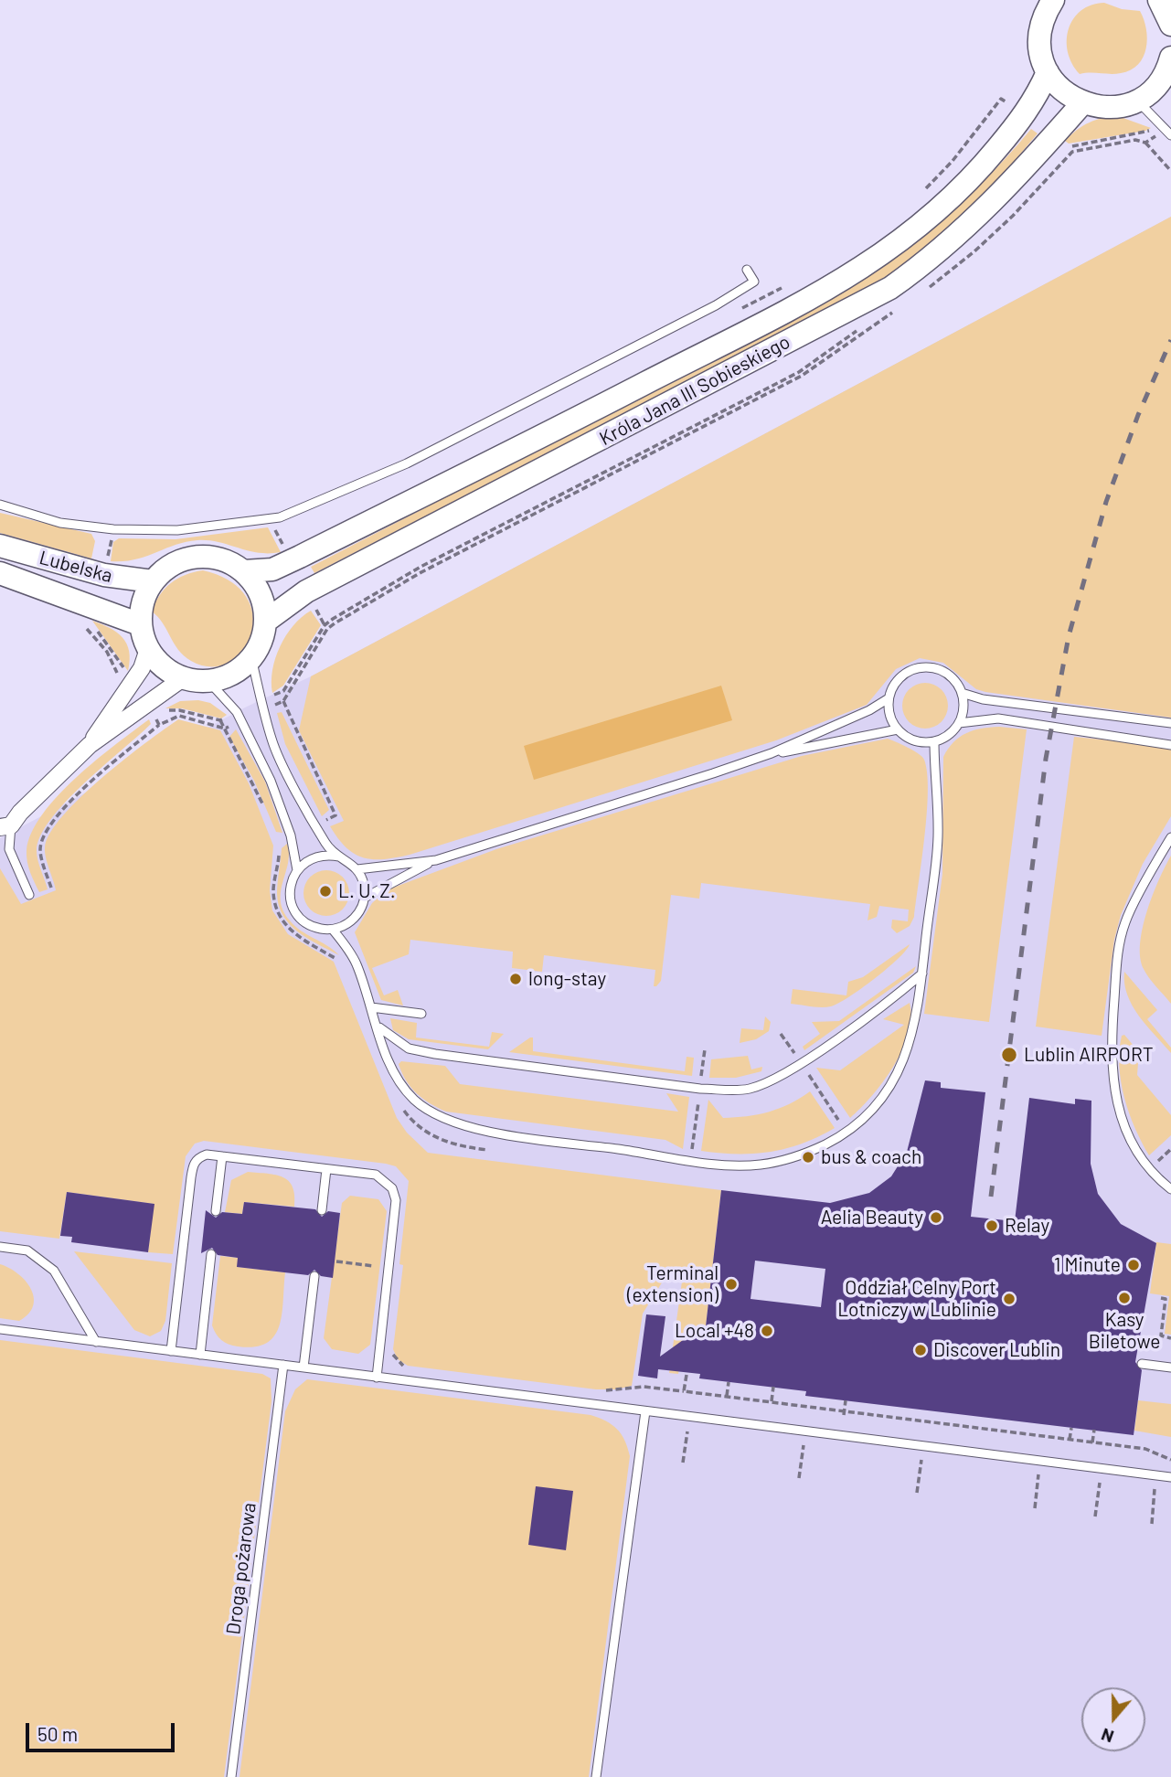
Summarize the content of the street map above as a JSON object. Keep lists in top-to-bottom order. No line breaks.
{"streets":{"main road":["Króla Jana III Sobieskiego","Lubelska"],"lane":["Droga pożarowa"]},"crossings":[["Króla Jana III Sobieskiego","Lubelska"]],"places":["L. U. Z.","long-stay","Lublin AIRPORT","bus & coach","Aelia Beauty","Relay","1 Minute","Terminal (extension)","Kasy Biletowe","Oddział Celny Port Lotniczy w Lublinie","Local +48","Discover Lublin"],"scale_bar":"50 m","north":"bottom"}
